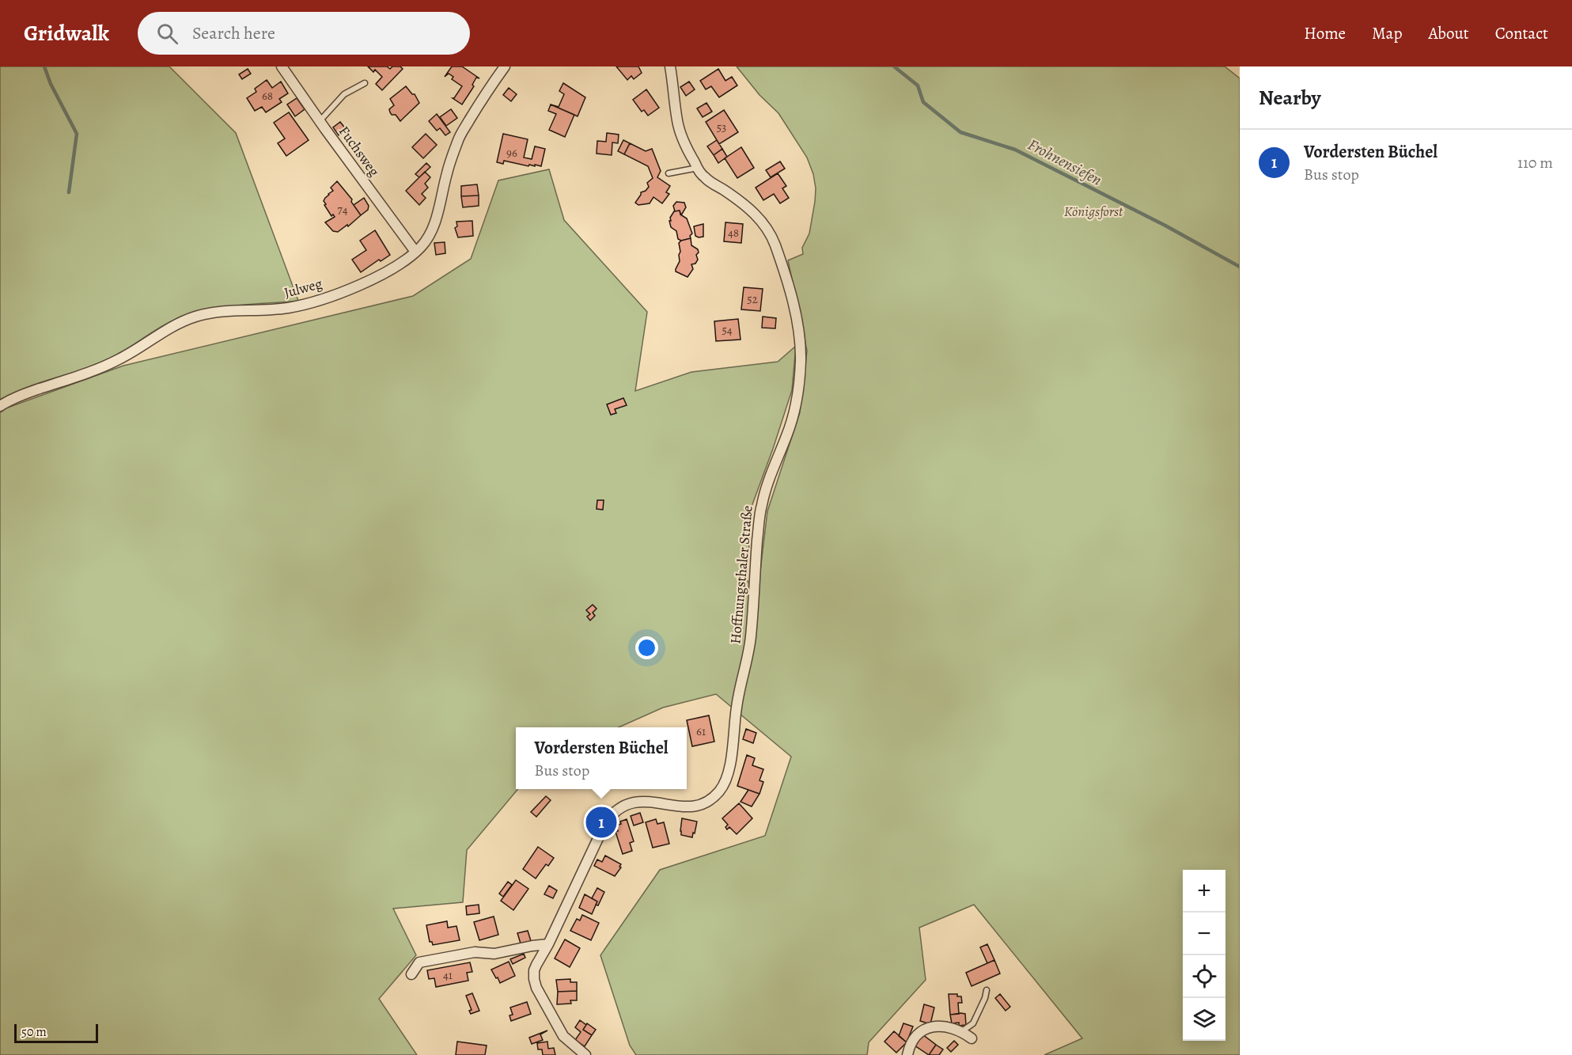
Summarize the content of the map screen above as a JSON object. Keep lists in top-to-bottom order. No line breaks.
{"streets":{"street":["Fuchsweg","Julweg","Hoffnungsthaler Straße"]},"crossings":[["Fuchsweg","Julweg"]],"water":["Frohnensiefen"],"parks":["Königsforst"],"house_numbers":["68","53","96","74","48","52","54","61","41"],"scale_bar":"50 m","page":{"header":"Gridwalk","search":"Search here","nav":["Home","Map","About","Contact"],"heading":"Nearby","list":[{"mark":"1","name":"Vordersten Büchel","note":"Bus stop","value":"110 m"}],"popup":["Vordersten Büchel","Bus stop"],"pins":"1","map_buttons":["+","−"],"scale":"50 m"}}
